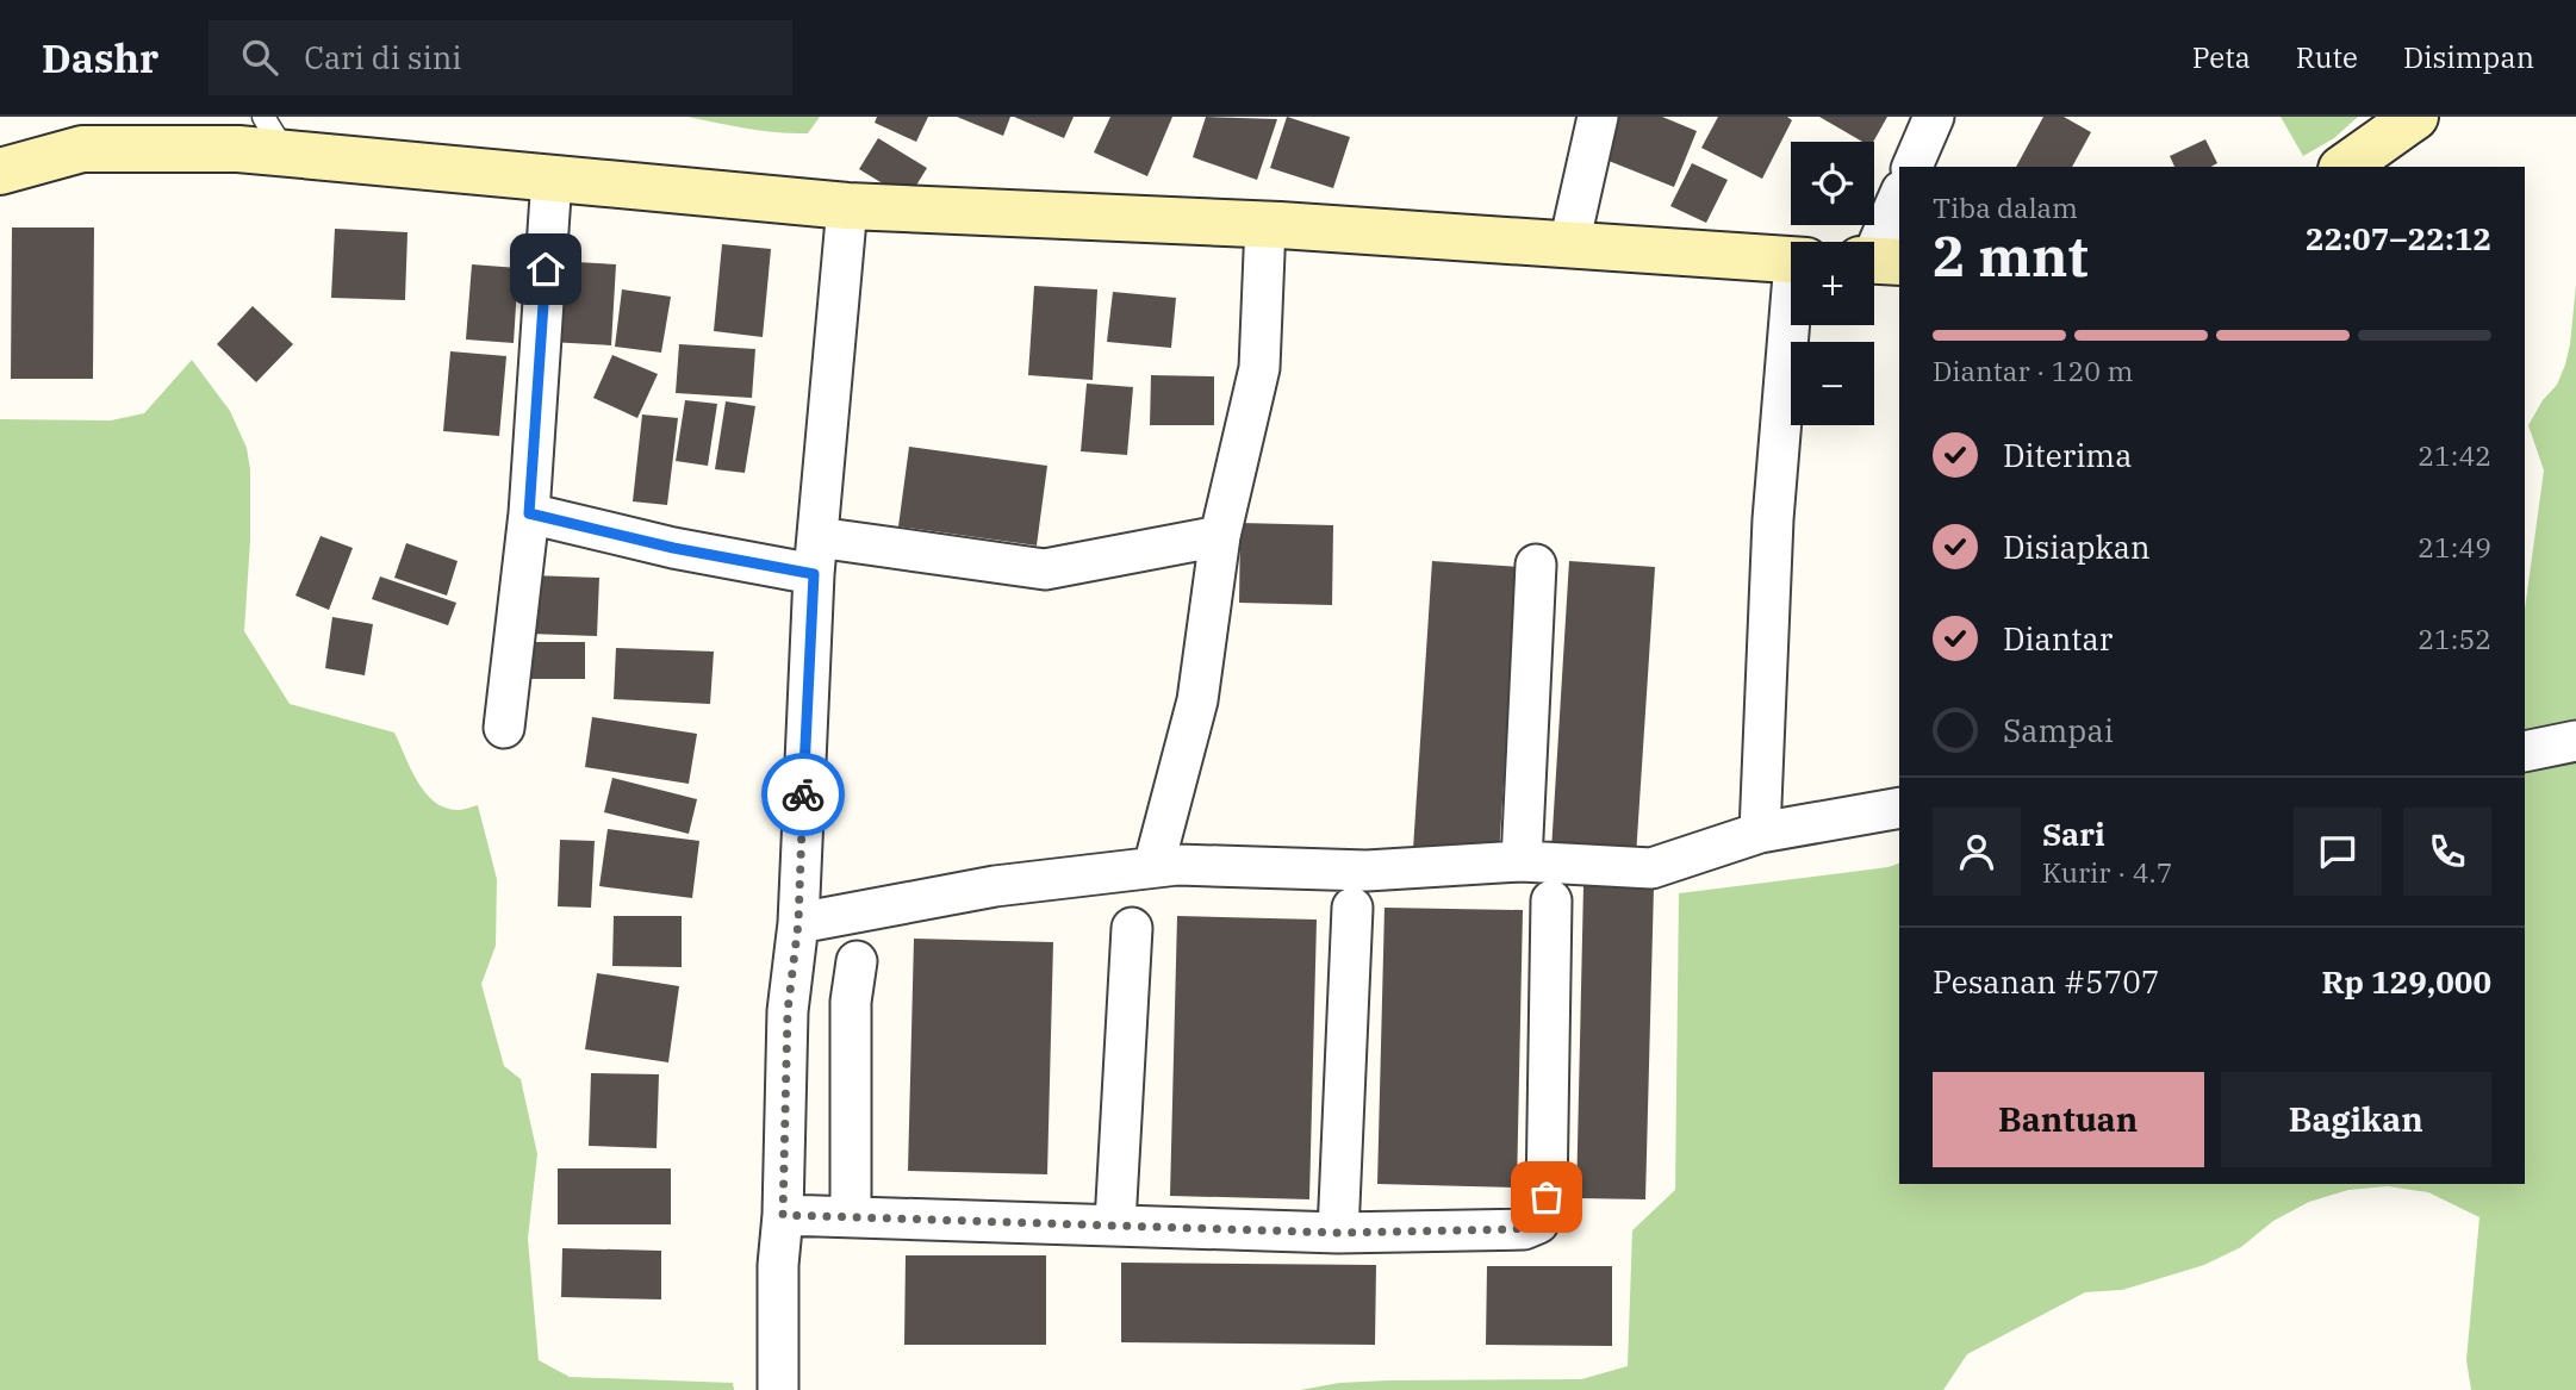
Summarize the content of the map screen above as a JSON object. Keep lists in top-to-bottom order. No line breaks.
{"page":{"header":"Dashr","search":"Cari di sini","nav":["Peta","Rute","Disimpan"],"map_buttons":["+","−"],"heading":["2 mnt","Tiba dalam","22:07–22:12"],"panel":["Sari","Kurir · 4.7","Pesanan #5707","Rp 129,000"],"bar":"Diantar · 120 m","list":[["Diterima","21:42"],["Disiapkan","21:49"],["Diantar","21:52"],"Sampai"],"buttons":["Bantuan","Bagikan"]}}
